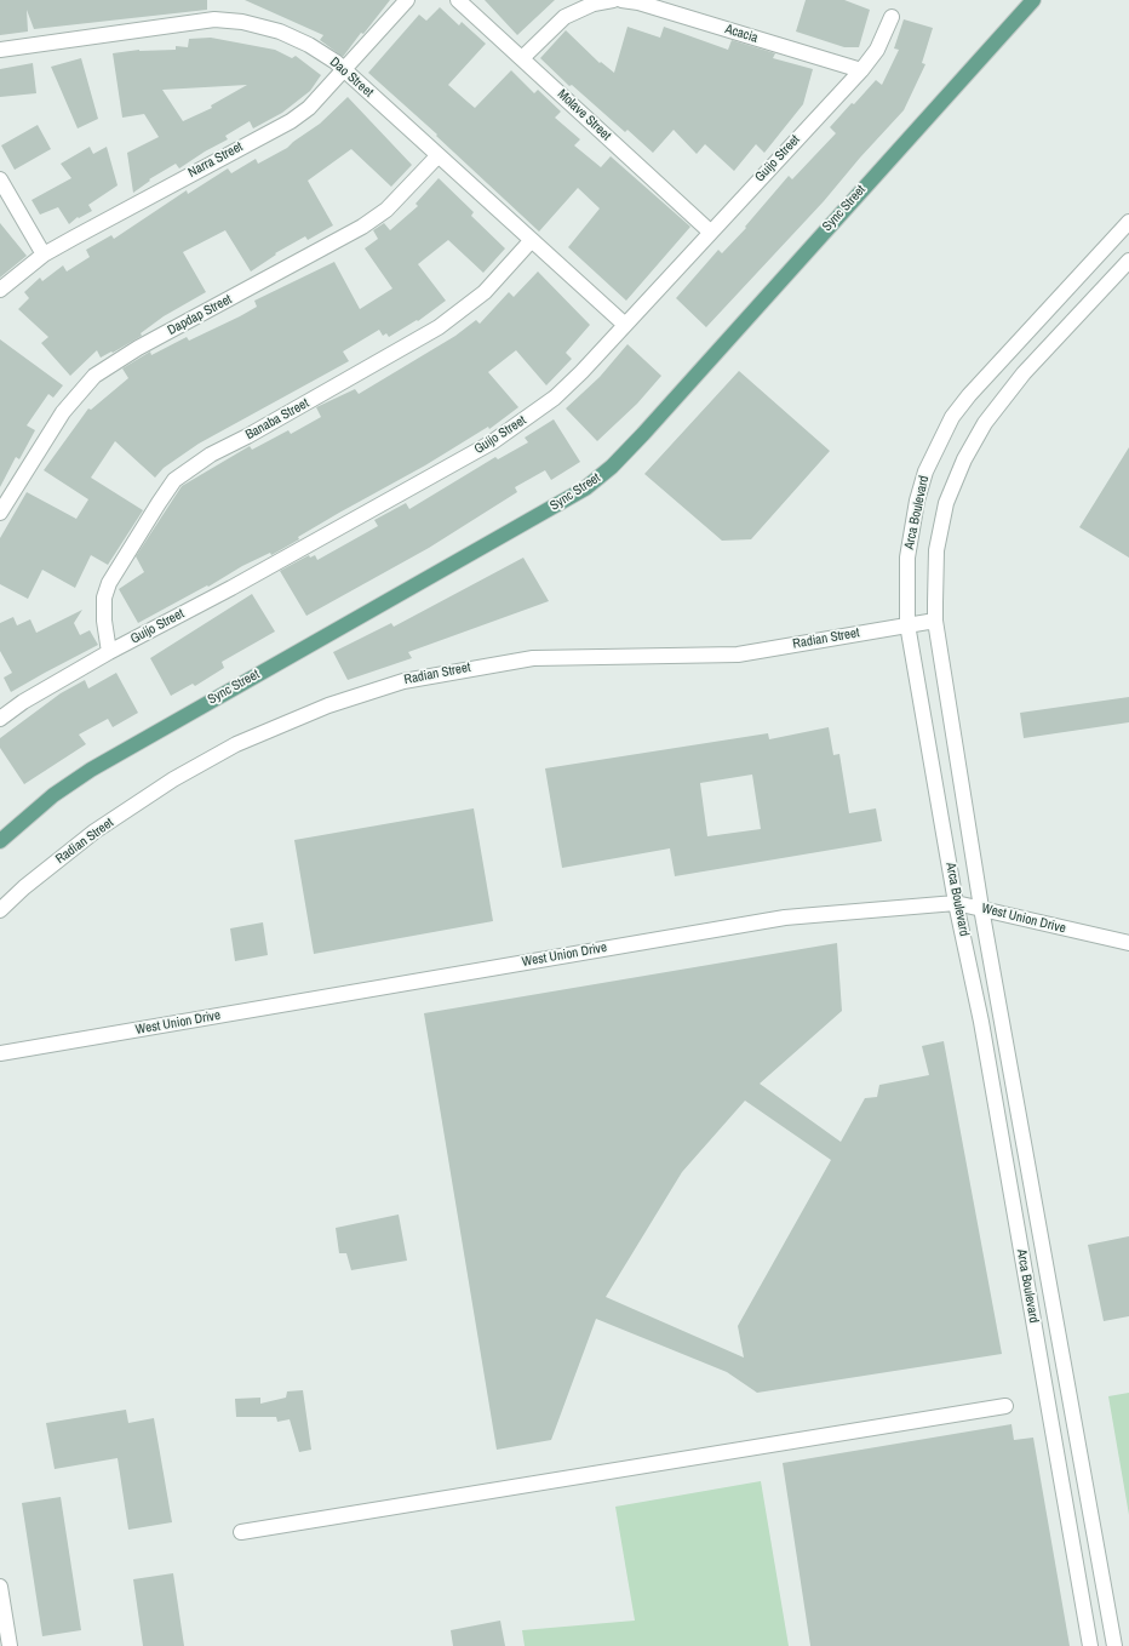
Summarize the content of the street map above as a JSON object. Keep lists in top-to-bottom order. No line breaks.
{"streets":{"main road":["Sync Street"],"street":["Acacia","Dao Street","Molave Street","Guijo Street","Narra Street","Dapdap Street","Banaba Street","Arca Boulevard","Radian Street","West Union Drive"]},"crossings":[["Acacia","Guijo Street"],["Dao Street","Guijo Street"],["Dao Street","Narra Street"],["Dao Street","Dapdap Street"],["Dao Street","Banaba Street"],["Molave Street","Guijo Street"],["Guijo Street","Banaba Street"],["Arca Boulevard","Radian Street"],["Arca Boulevard","West Union Drive"]]}
